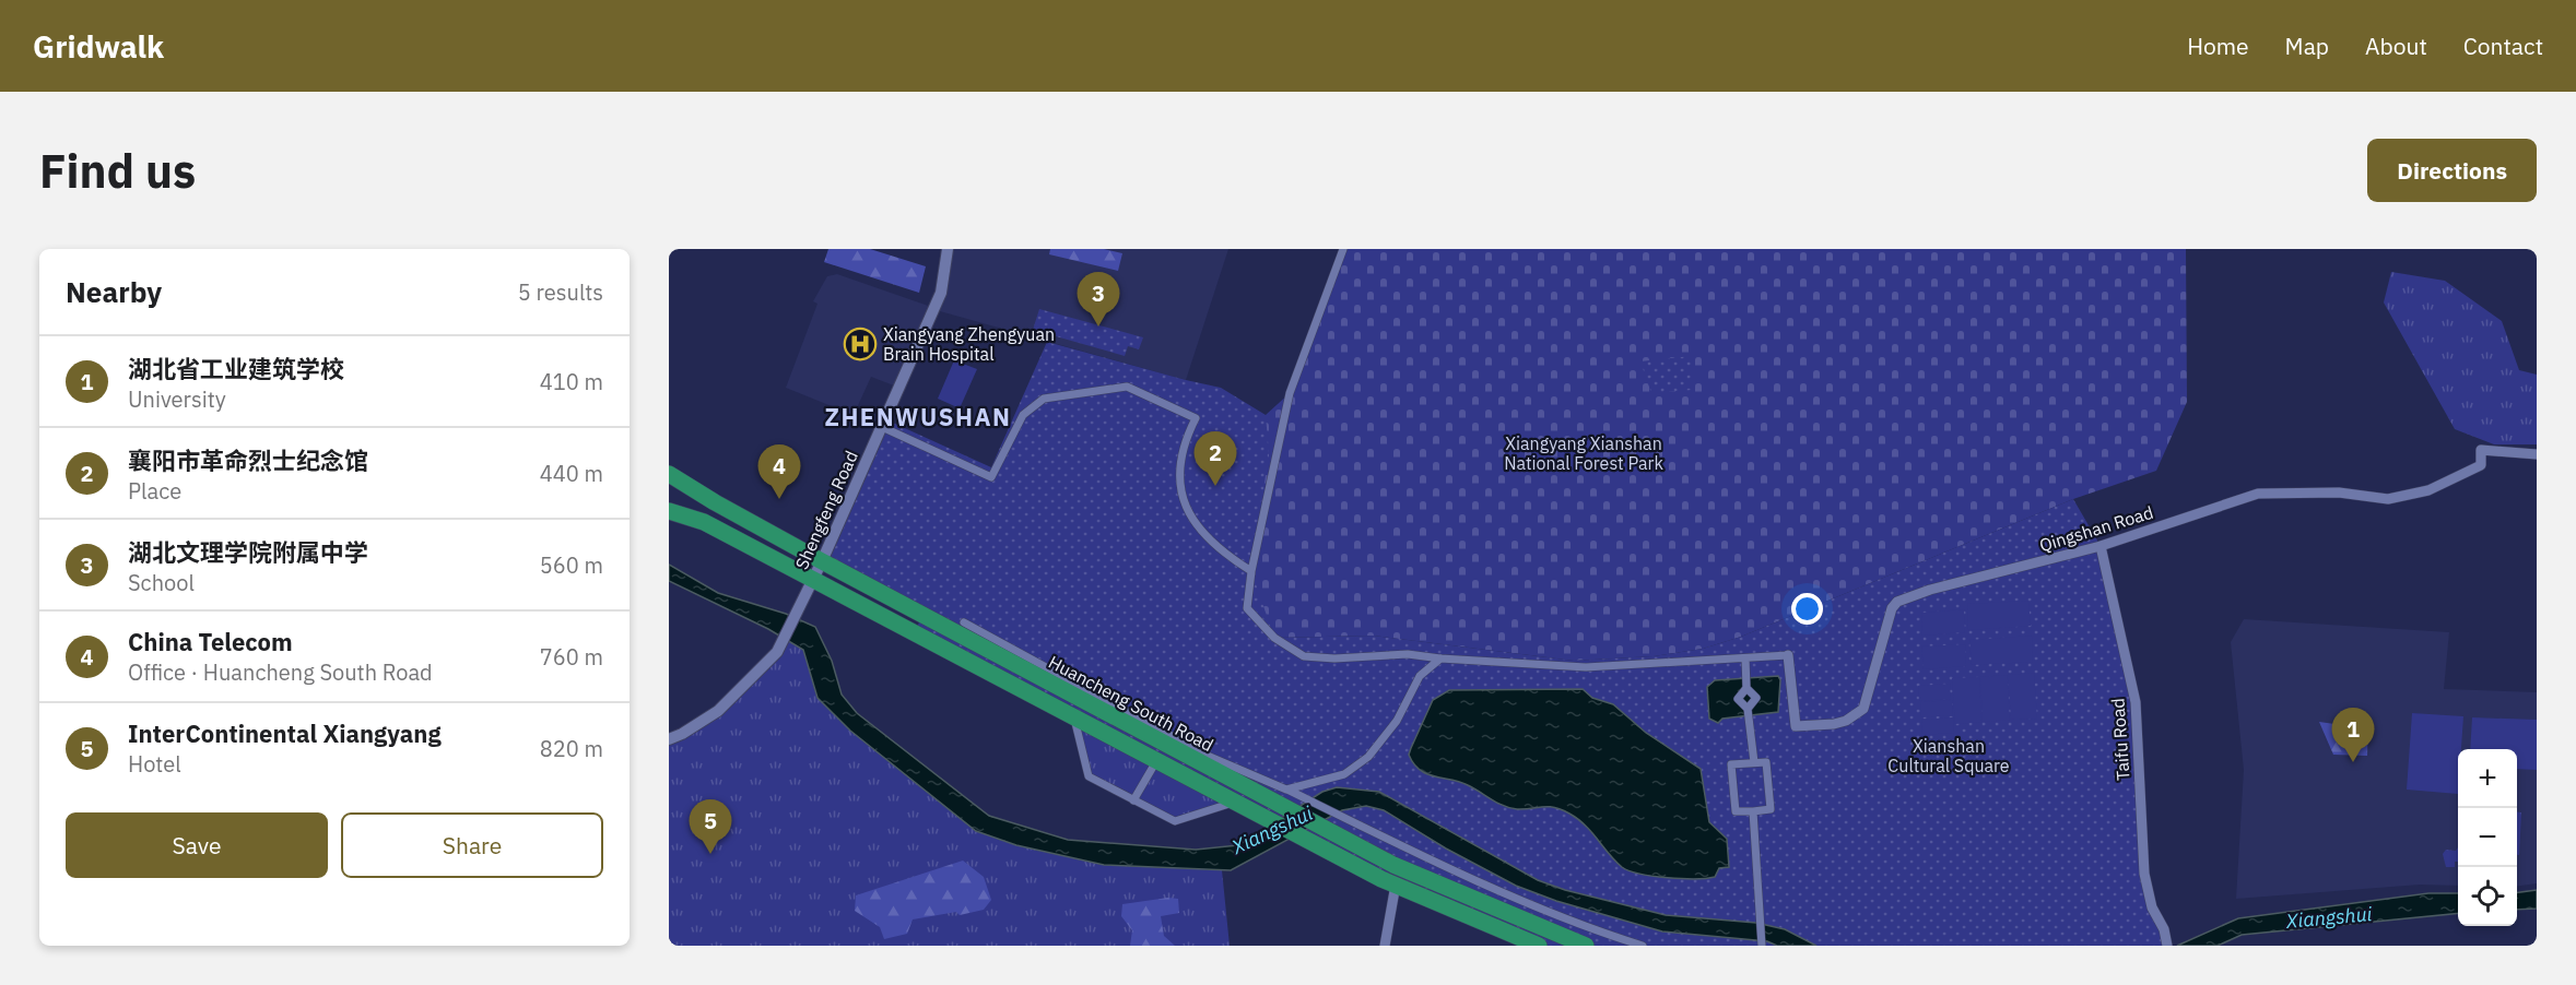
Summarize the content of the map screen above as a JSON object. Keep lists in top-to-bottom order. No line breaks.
{"streets":{"highway":["Huancheng South Road"],"street":["Shengfeng Road","Qingshan Road","Taifu Road"]},"crossings":[["Shengfeng Road","Huancheng South Road"],["Qingshan Road","Taifu Road"]],"districts":["ZHENWUSHAN"],"water":["Xiangshui"],"parks":["Xiangyang Xianshan National Forest Park","Xianshan Cultural Square"],"places":{"hospital":["Xiangyang Zhengyuan Brain Hospital"]},"page":{"header":"Gridwalk","nav":["Home","Map","About","Contact"],"buttons":["Directions",["Save","Share"]],"title":"Find us","heading":["Nearby","5 results"],"pins":["3","2","4","1","5"],"list":[{"mark":"1","name":"湖北省工业建筑学校","note":"University","value":"410 m"},{"mark":"2","name":"襄阳市革命烈士纪念馆","note":"Place","value":"440 m"},{"mark":"3","name":"湖北文理学院附属中学","note":"School","value":"560 m"},{"mark":"4","name":"China Telecom","note":"Office · Huancheng South Road","value":"760 m"},{"mark":"5","name":"InterContinental Xiangyang","note":"Hotel","value":"820 m"}],"map_buttons":["+","−"]}}
